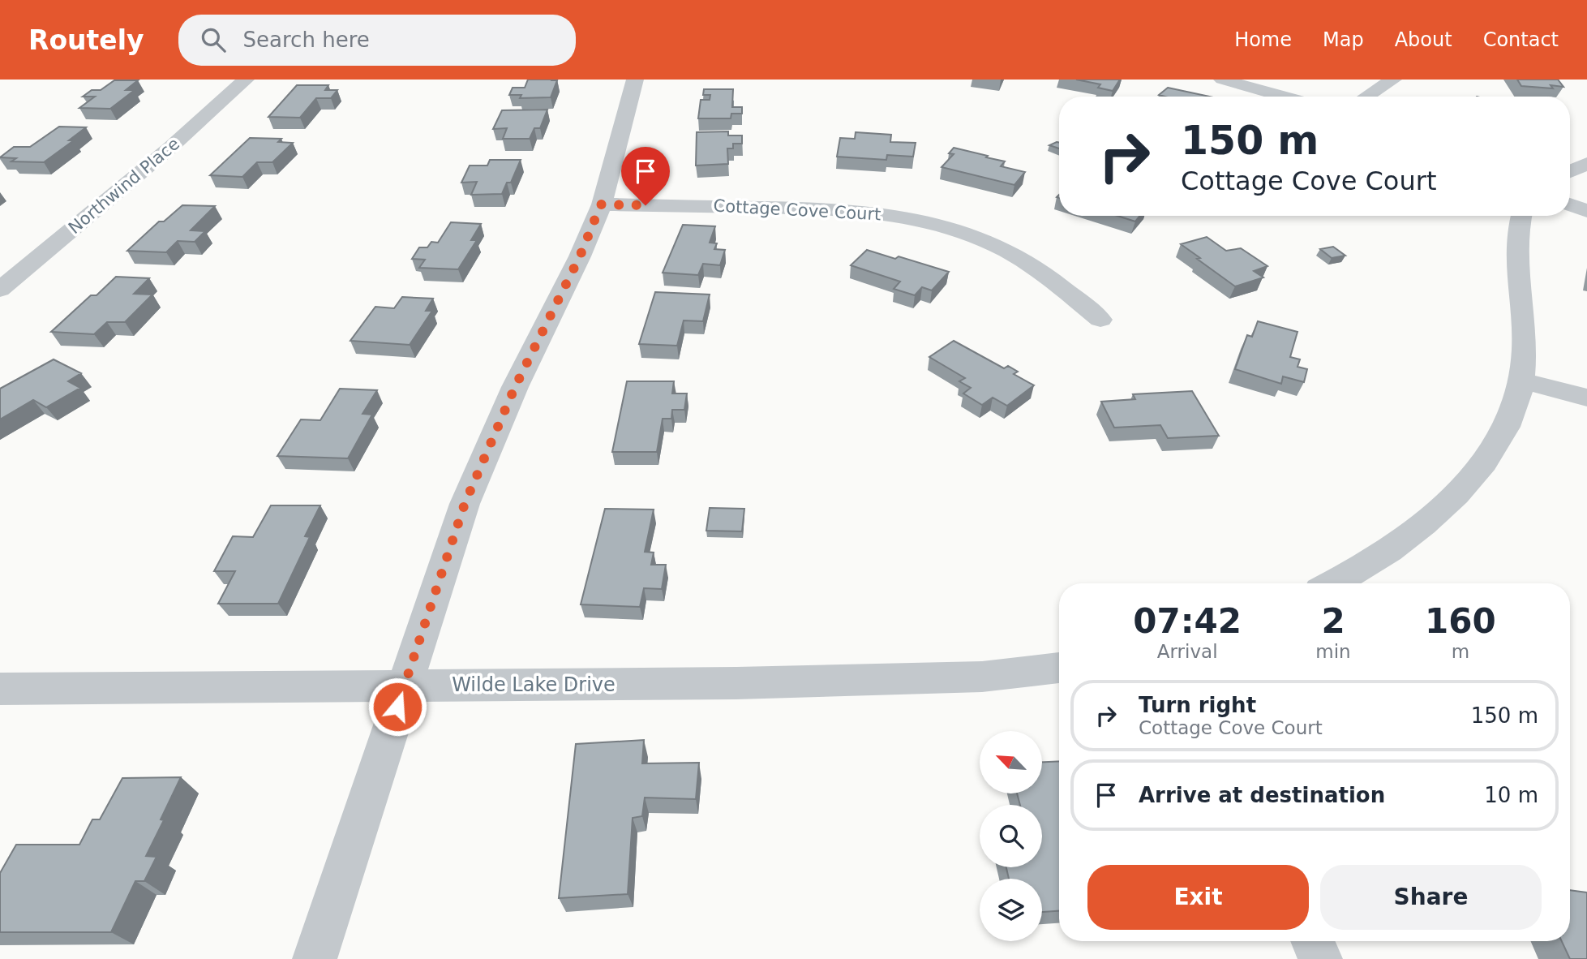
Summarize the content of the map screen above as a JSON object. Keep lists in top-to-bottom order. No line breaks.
{"streets":{"street":["Northwind Place","Cottage Cove Court","Wilde Lake Drive"]},"north":"top left","page":{"header":"Routely","search":"Search here","nav":["Home","Map","About","Contact"],"turn":["150 m","Cottage Cove Court"],"eta":["07:42","Arrival","2","min","160","m"],"list":[{"name":"Turn right","note":"Cottage Cove Court","value":"150 m"},{"name":"Arrive at destination","value":"10 m"}],"buttons":["Exit","Share"]}}
